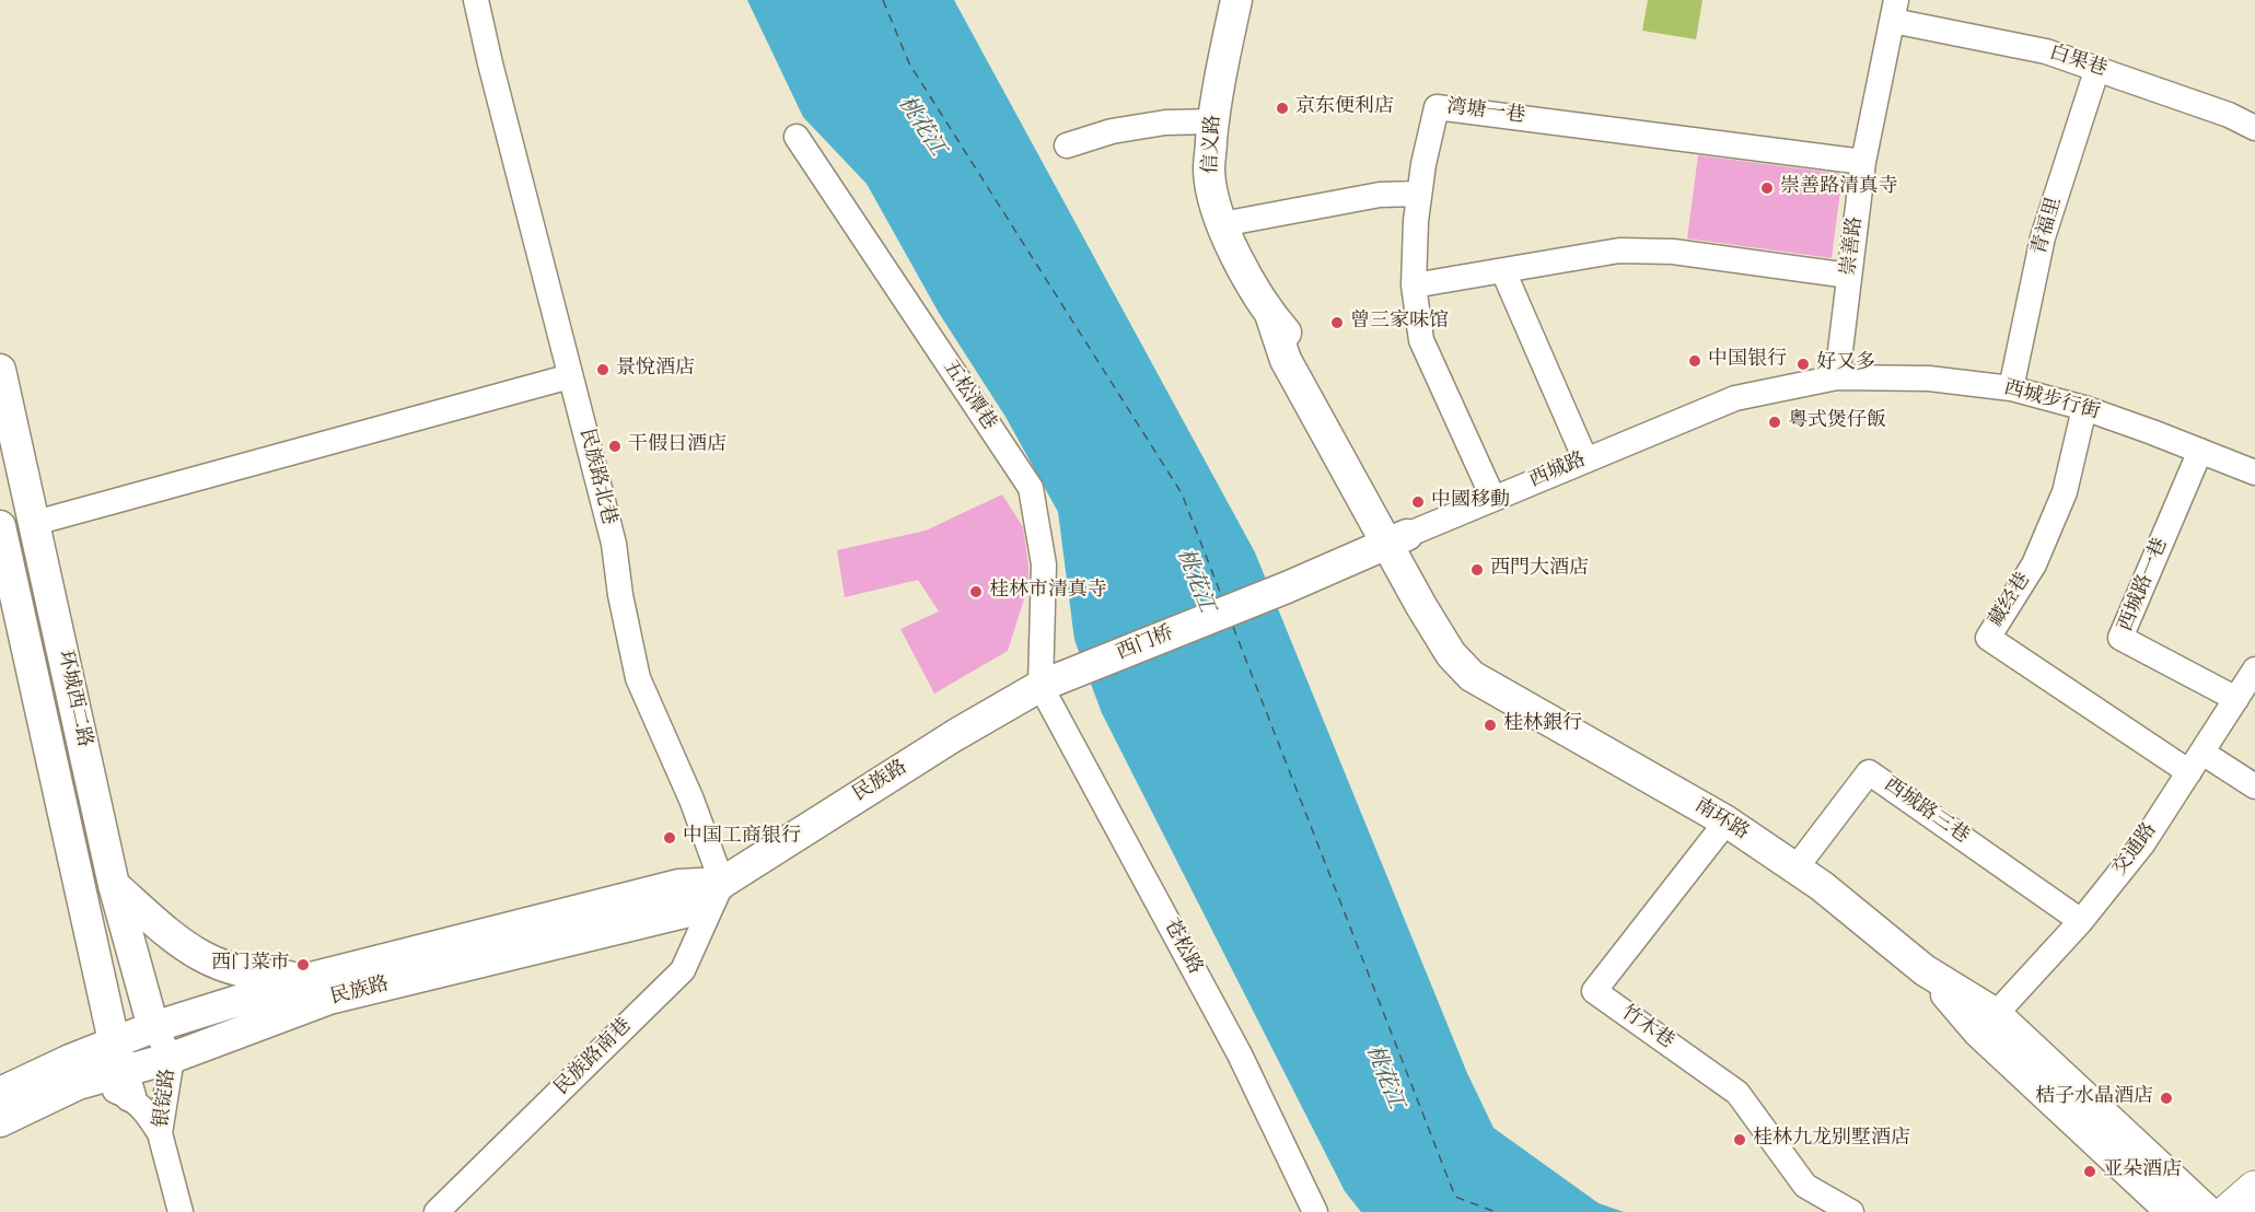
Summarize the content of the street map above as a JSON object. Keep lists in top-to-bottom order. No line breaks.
{"streets":{"main road":["信义路","西城路","西门桥","环城西二路","民族路","南环路"],"street":["白果巷","湾塘一巷","青福里","崇善路","五松潭巷","西城步行街","民族路北巷","西城路一巷","藏经巷","西城路三巷","交通路","苍松路","竹木巷","民族路南巷","银锭路"]},"crossings":[["白果巷","青福里"],["白果巷","崇善路"],["湾塘一巷","崇善路"],["湾塘一巷","西城路"],["信义路","西城路"],["信义路","南环路"],["青福里","西城步行街"],["崇善路","西城步行街"],["崇善路","西城路"],["五松潭巷","西门桥"],["五松潭巷","民族路"],["五松潭巷","苍松路"],["西城步行街","西城路"],["西城步行街","西城路一巷"],["西城步行街","藏经巷"],["西城路","西门桥"],["西城路","南环路"],["民族路北巷","民族路"],["民族路北巷","民族路南巷"],["西城路一巷","交通路"],["藏经巷","交通路"],["西门桥","民族路"],["西门桥","苍松路"],["环城西二路","民族路"],["环城西二路","银锭路"],["民族路","苍松路"],["民族路","民族路南巷"],["民族路","银锭路"],["西城路三巷","南环路"],["西城路三巷","交通路"],["南环路","交通路"],["南环路","竹木巷"]],"water":["桃花江"],"places":["京东便利店","崇善路清真寺","曾三家味馆","中国银行","好又多","景悅酒店","粵式煲仔飯","干假日酒店","中國移動","西門大酒店","桂林市清真寺","桂林銀行","中国工商银行","西门菜市","桔子水晶酒店","桂林九龙别墅酒店","亚朵酒店"]}
